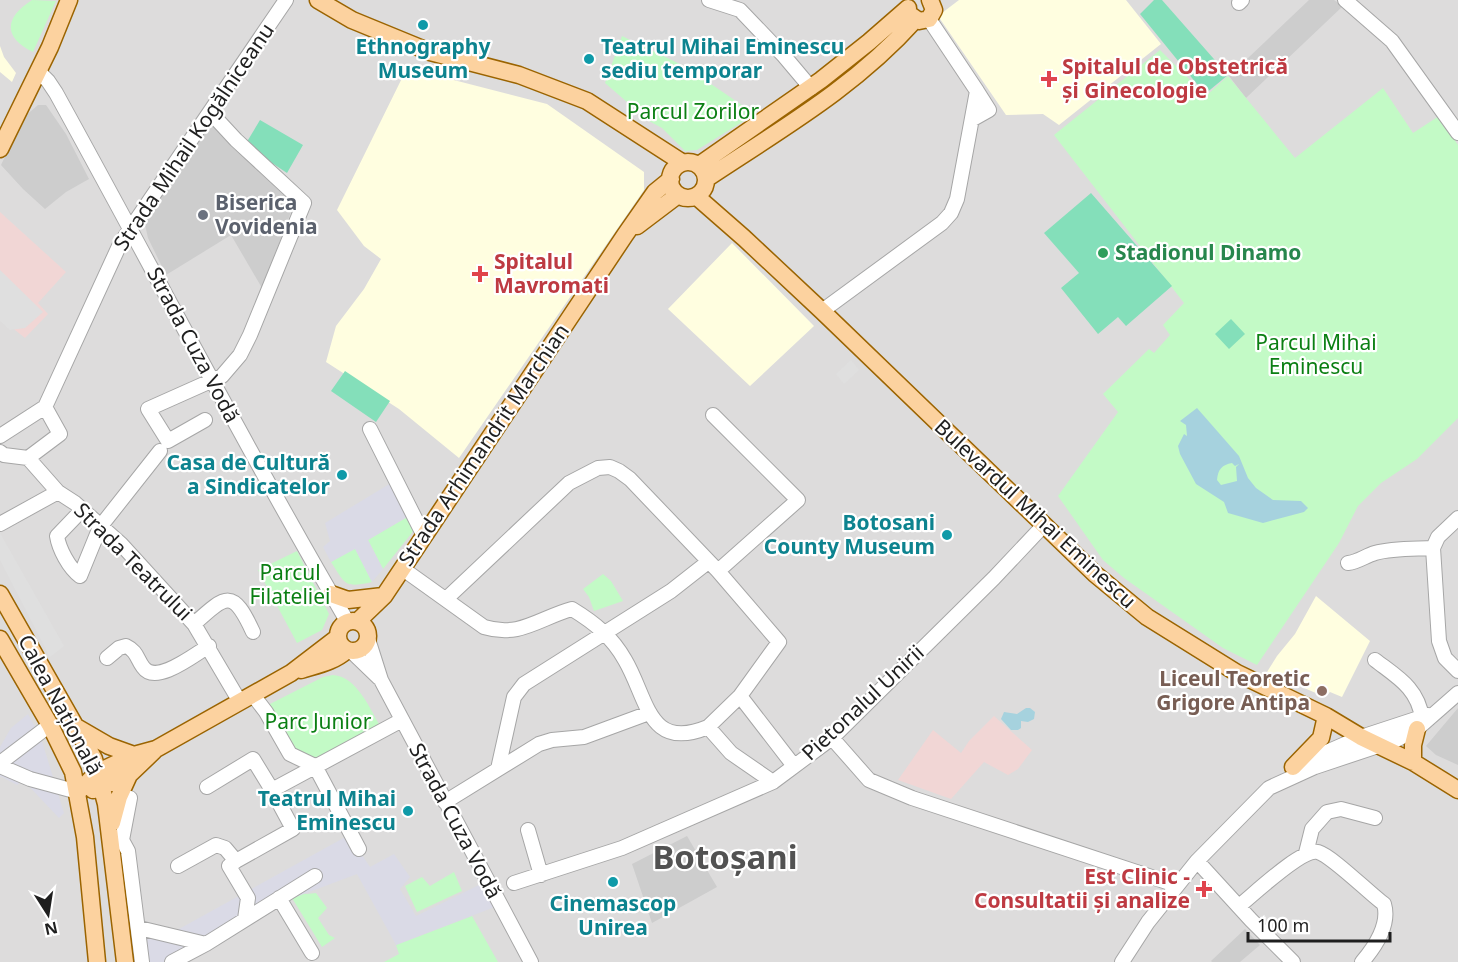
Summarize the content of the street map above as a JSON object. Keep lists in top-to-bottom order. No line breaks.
{"streets":{"main road":["Strada Arhimandrit Marchian","Bulevardul Mihai Eminescu","Calea Națională"],"street":["Strada Mihail Kogălniceanu","Strada Cuza Vodă","Strada Teatrului","Pietonalul Unirii"]},"crossings":[["Strada Mihail Kogălniceanu","Strada Cuza Vodă"],["Strada Cuza Vodă","Strada Arhimandrit Marchian"],["Strada Arhimandrit Marchian","Bulevardul Mihai Eminescu"],["Bulevardul Mihai Eminescu","Pietonalul Unirii"]],"districts":["Botoșani"],"parks":["Parcul Zorilor","Parcul Mihai Eminescu","Parcul Filateliei","Parc Junior"],"places":{"other":["Ethnography Museum","Teatrul Mihai Eminescu sediu temporar","Biserica Vovidenia","Stadionul Dinamo","Casa de Cultură a Sindicatelor","Botosani County Museum","Liceul Teoretic Grigore Antipa","Teatrul Mihai Eminescu","Cinemascop Unirea"],"health":["Spitalul de Obstetrică și Ginecologie","Spitalul Mavromati","Est Clinic - Consultatii și analize"]},"scale_bar":"100 m","north":"bottom"}
